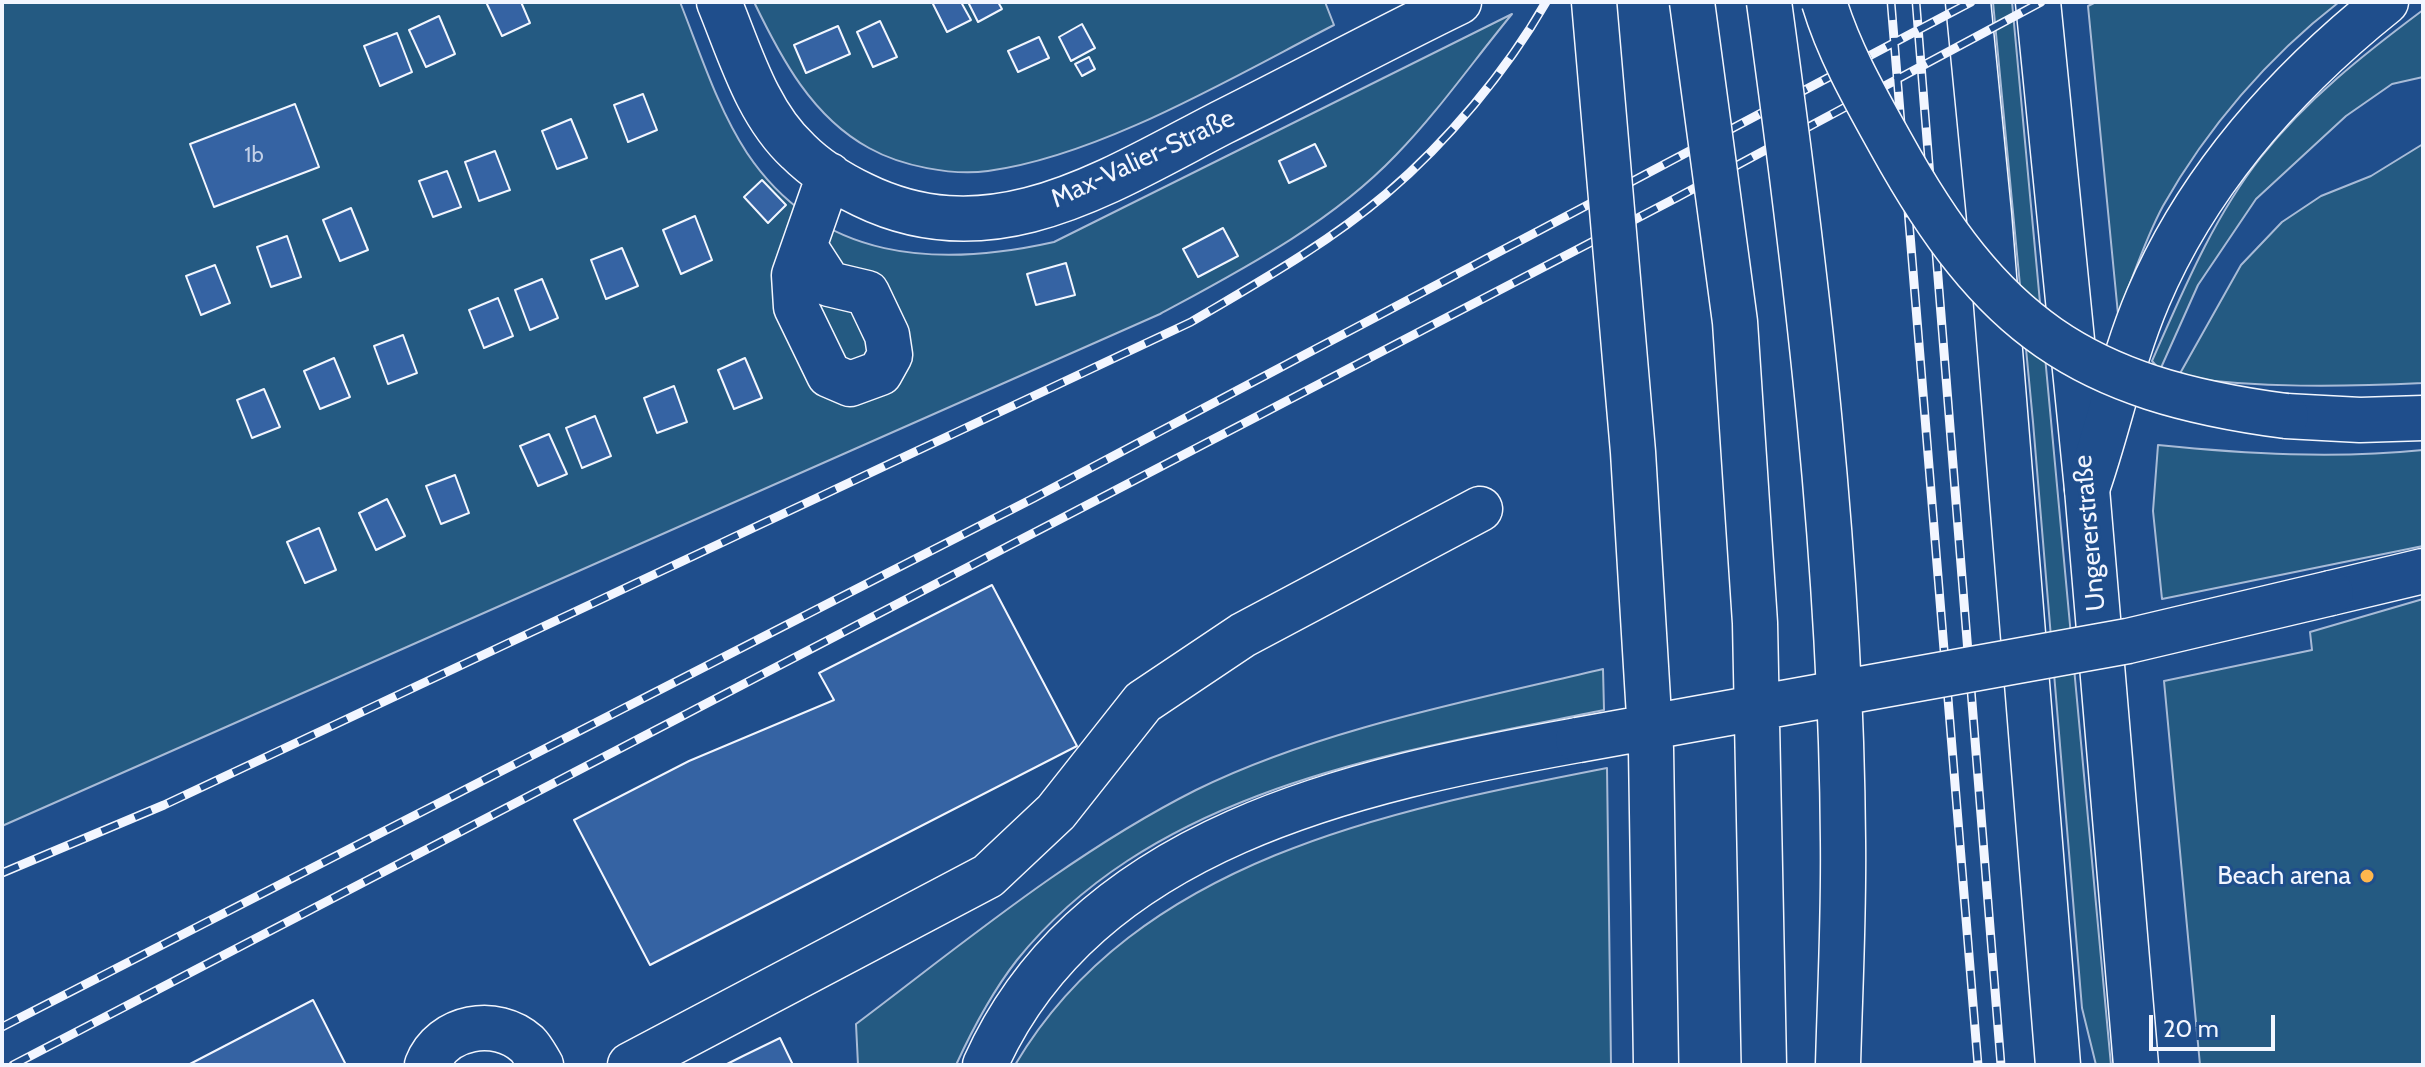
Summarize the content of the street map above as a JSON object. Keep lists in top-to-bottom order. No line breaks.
{"streets":{"main road":["Max-Valier-Straße","Ungererstraße"]},"places":["Beach arena"],"house_numbers":["1b"],"scale_bar":"20 m"}
